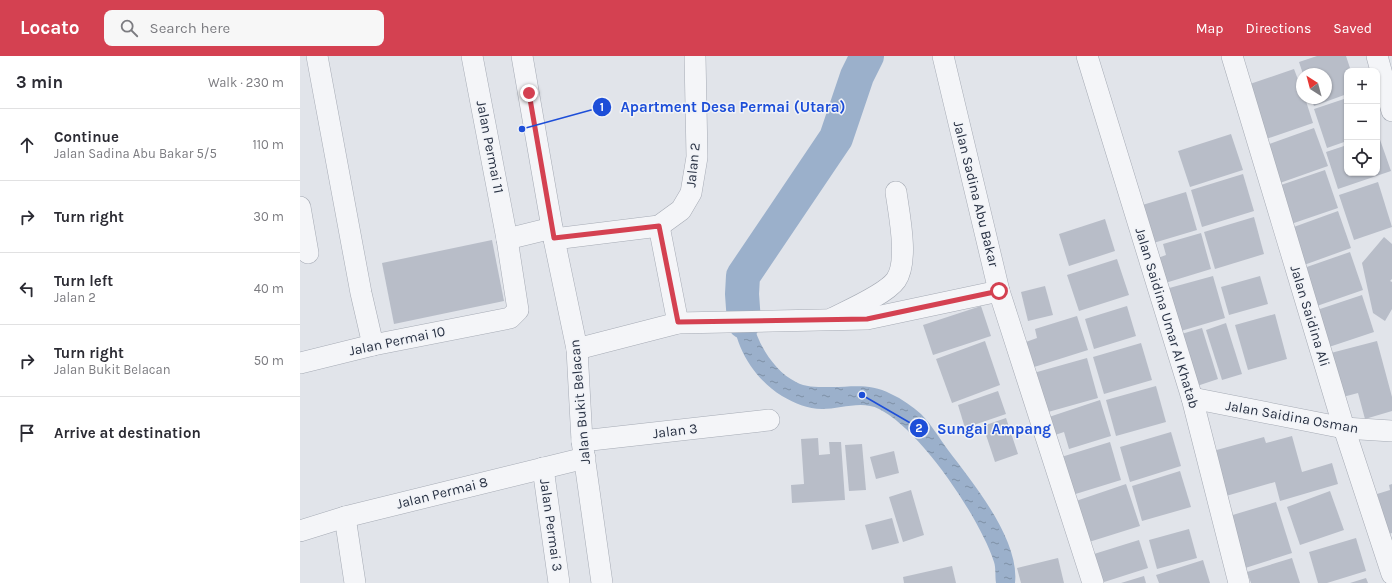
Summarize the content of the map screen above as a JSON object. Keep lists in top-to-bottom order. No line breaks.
{"streets":{"street":["Jalan Permai 11","Jalan 2","Jalan Sadina Abu Bakar","Jalan Saidina Ali","Jalan Saidina Umar Al Khatab","Jalan Permai 10","Jalan Bukit Belacan","Jalan Saidina Osman","Jalan 3","Jalan Permai 8","Jalan Permai 3"]},"crossings":[["Jalan Permai 11","Jalan 2"],["Jalan Permai 11","Jalan Permai 10"],["Jalan 2","Jalan Bukit Belacan"],["Jalan Saidina Ali","Jalan Saidina Osman"],["Jalan Saidina Umar Al Khatab","Jalan Saidina Osman"],["Jalan Bukit Belacan","Jalan 3"],["Jalan Bukit Belacan","Jalan Permai 8"],["Jalan 3","Jalan Permai 8"],["Jalan Permai 8","Jalan Permai 3"]],"places":["Apartment Desa Permai (Utara)","Sungai Ampang"],"north":"top left","page":{"header":"Locato","search":"Search here","nav":["Map","Directions","Saved"],"heading":["3 min","Walk · 230 m"],"map_buttons":["+","−"],"list":[["Continue","Jalan Sadina Abu Bakar 5/5","110 m"],["Turn right","30 m"],["Turn left","Jalan 2","40 m"],["Turn right","Jalan Bukit Belacan","50 m"],"Arrive at destination"]}}
